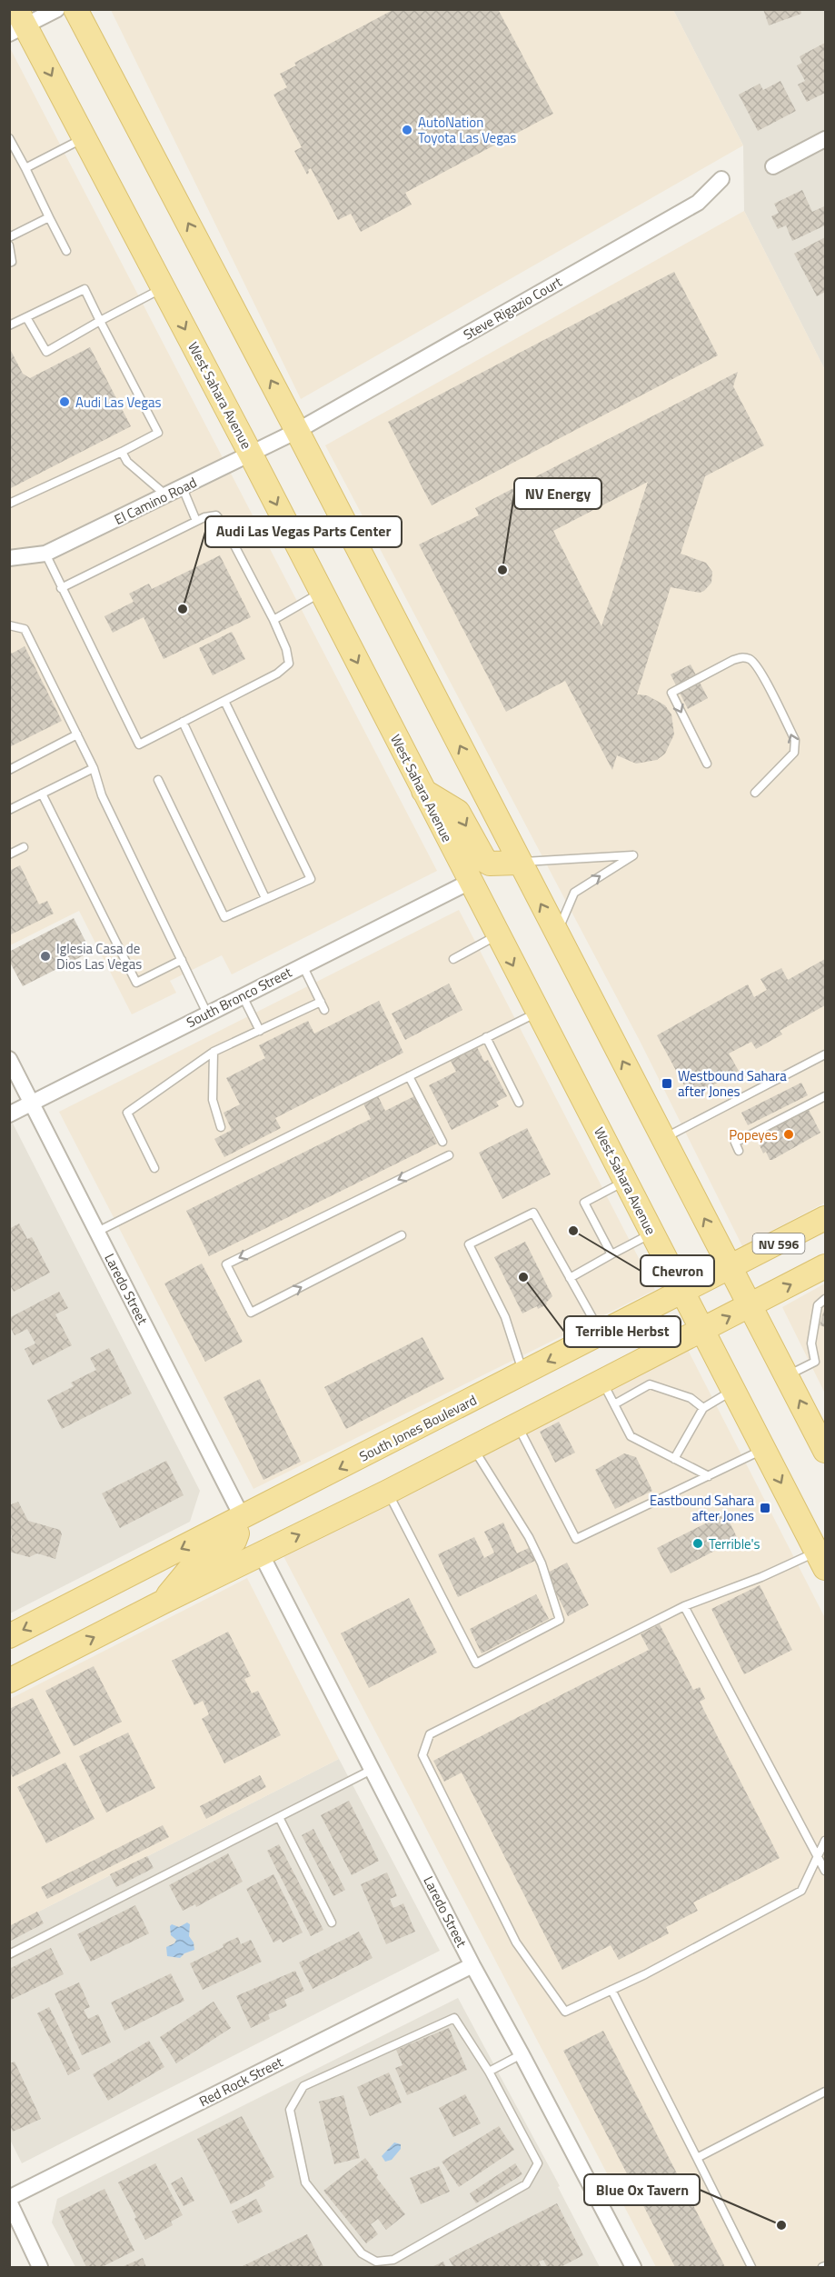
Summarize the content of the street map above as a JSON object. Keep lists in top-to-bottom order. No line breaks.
{"streets":{"main road":["West Sahara Avenue","NV 596","South Jones Boulevard"],"street":["Steve Rigazio Court","El Camino Road","South Bronco Street","Laredo Street","Red Rock Street"]},"crossings":[["Steve Rigazio Court","El Camino Road"],["West Sahara Avenue","El Camino Road"],["West Sahara Avenue","South Bronco Street"],["West Sahara Avenue","South Jones Boulevard"],["South Bronco Street","Laredo Street"],["Laredo Street","South Jones Boulevard"],["Laredo Street","Red Rock Street"]],"places":{"other":["AutoNation Toyota Las Vegas","Audi Las Vegas","NV Energy","Audi Las Vegas Parts Center","Iglesia Casa de Dios Las Vegas","Popeyes","Chevron","Terrible Herbst","Terrible's","Blue Ox Tavern"],"transit":["Westbound Sahara after Jones","Eastbound Sahara after Jones"]}}
